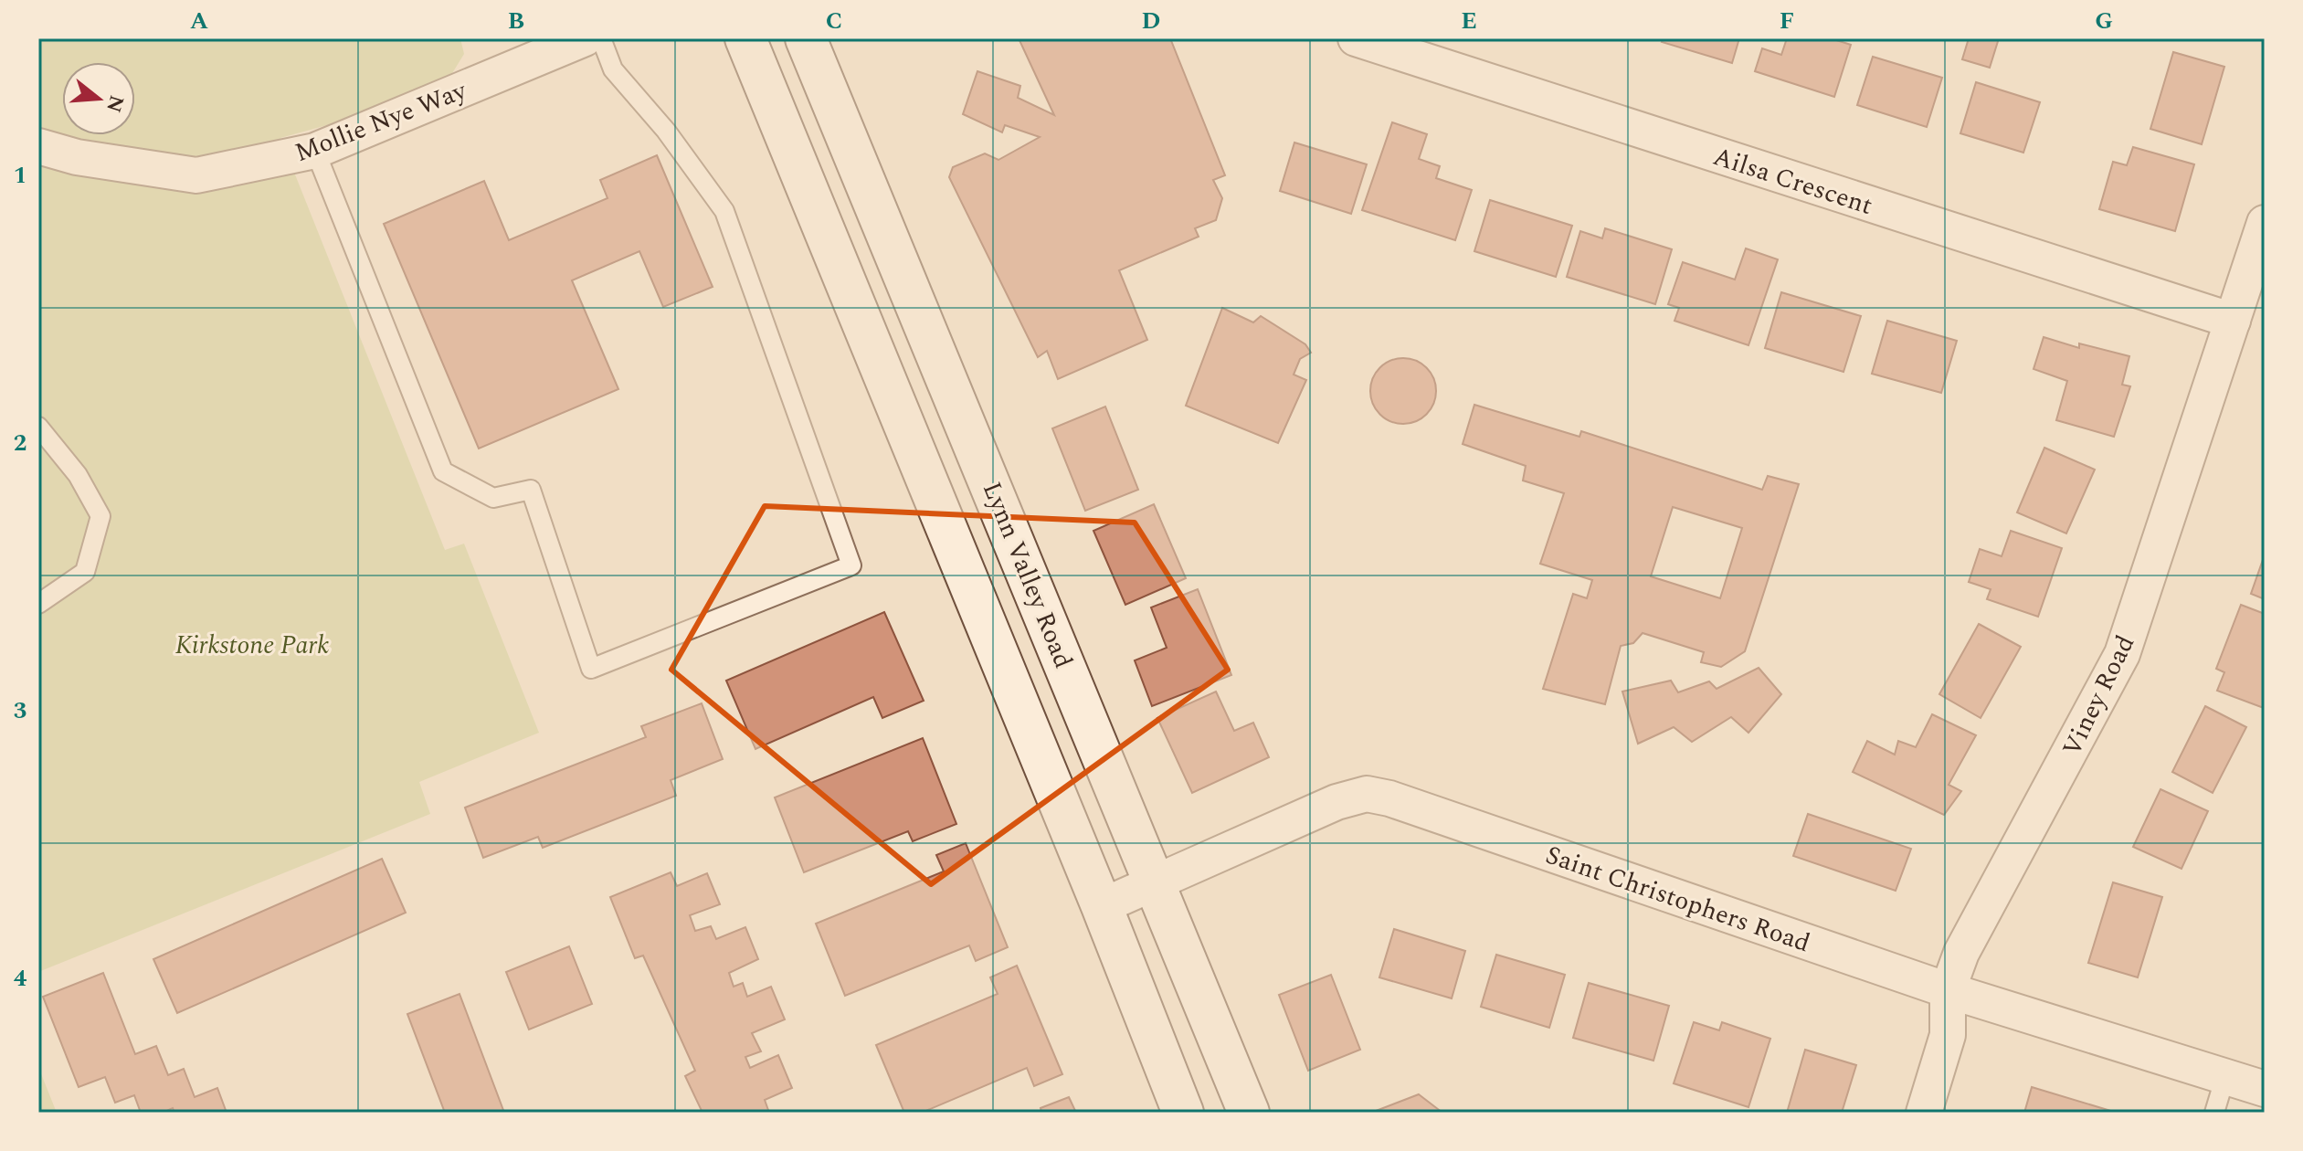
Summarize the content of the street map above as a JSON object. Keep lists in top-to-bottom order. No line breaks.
{"streets":{"main road":["Lynn Valley Road"],"street":["Mollie Nye Way","Ailsa Crescent","Viney Road","Saint Christophers Road"]},"crossings":[["Ailsa Crescent","Viney Road"],["Lynn Valley Road","Saint Christophers Road"],["Viney Road","Saint Christophers Road"]],"parks":["Kirkstone Park"],"north":"right","grid":{"columns":["A","B","C","D","E","F","G"],"rows":["1","2","3","4"]}}
